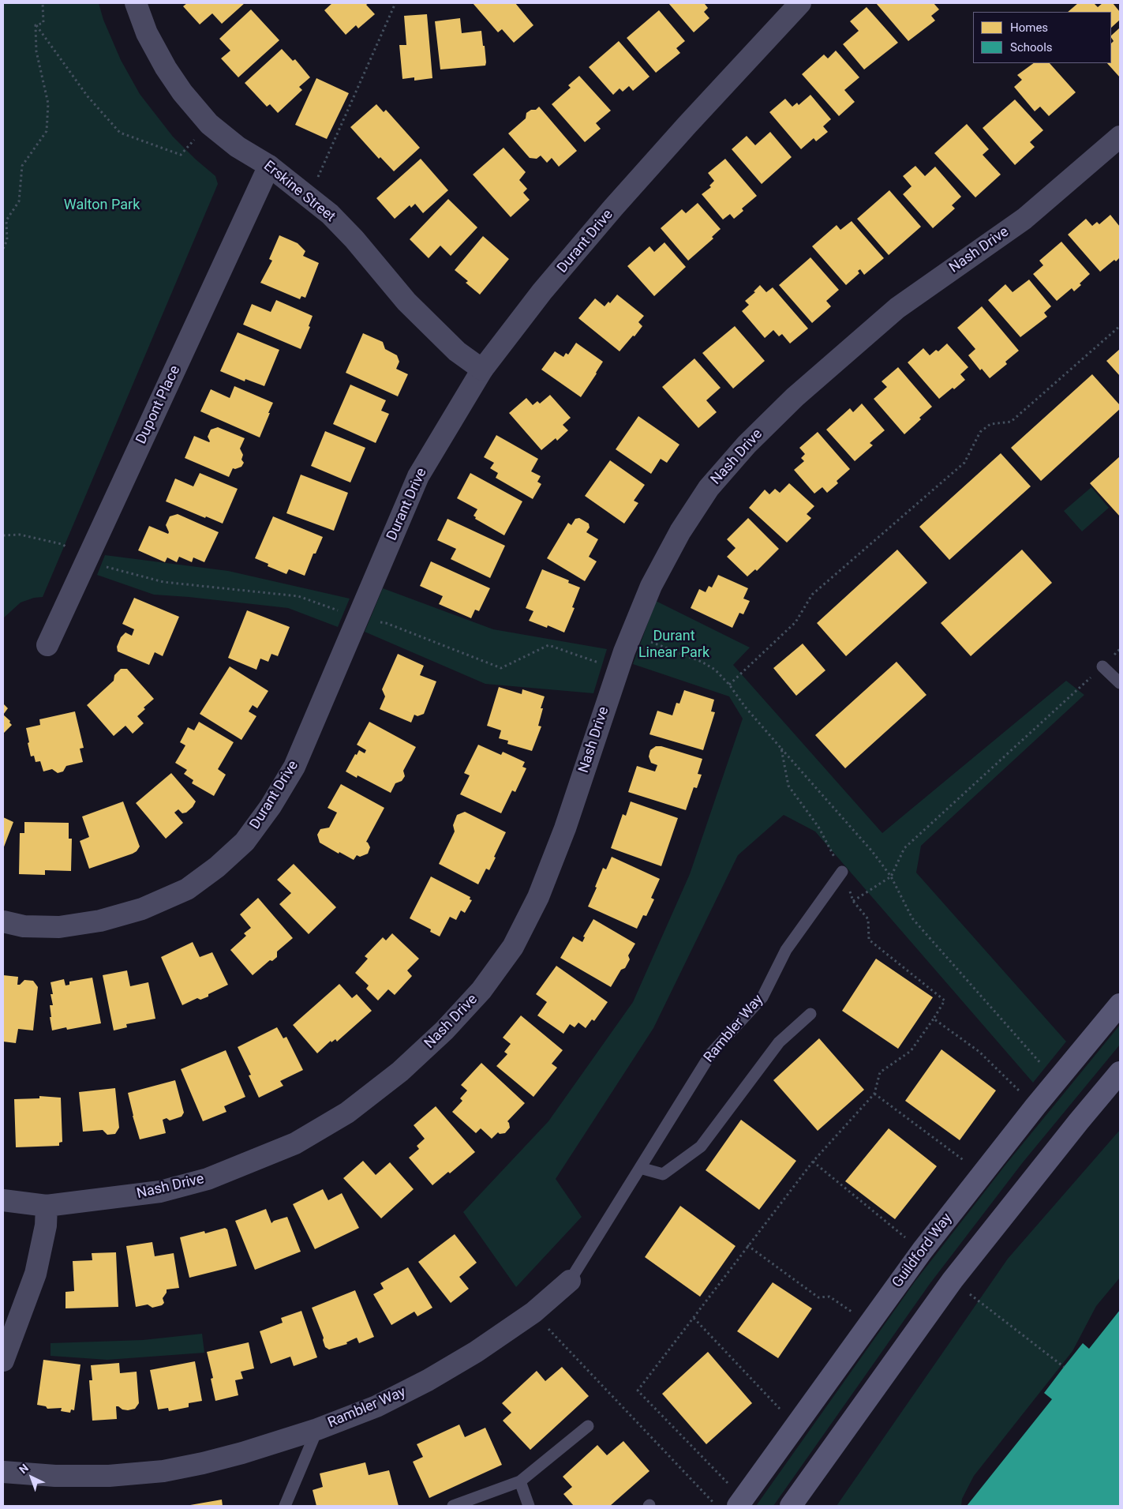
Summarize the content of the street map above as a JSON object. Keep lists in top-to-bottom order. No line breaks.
{"streets":{"main road":["Guildford Way"],"street":["Erskine Street","Durant Drive","Nash Drive","Dupont Place","Rambler Way"]},"crossings":[["Erskine Street","Durant Drive"],["Erskine Street","Dupont Place"]],"parks":["Walton Park","Durant Linear Park"],"legend":["Homes","Schools"],"north":"top left"}
